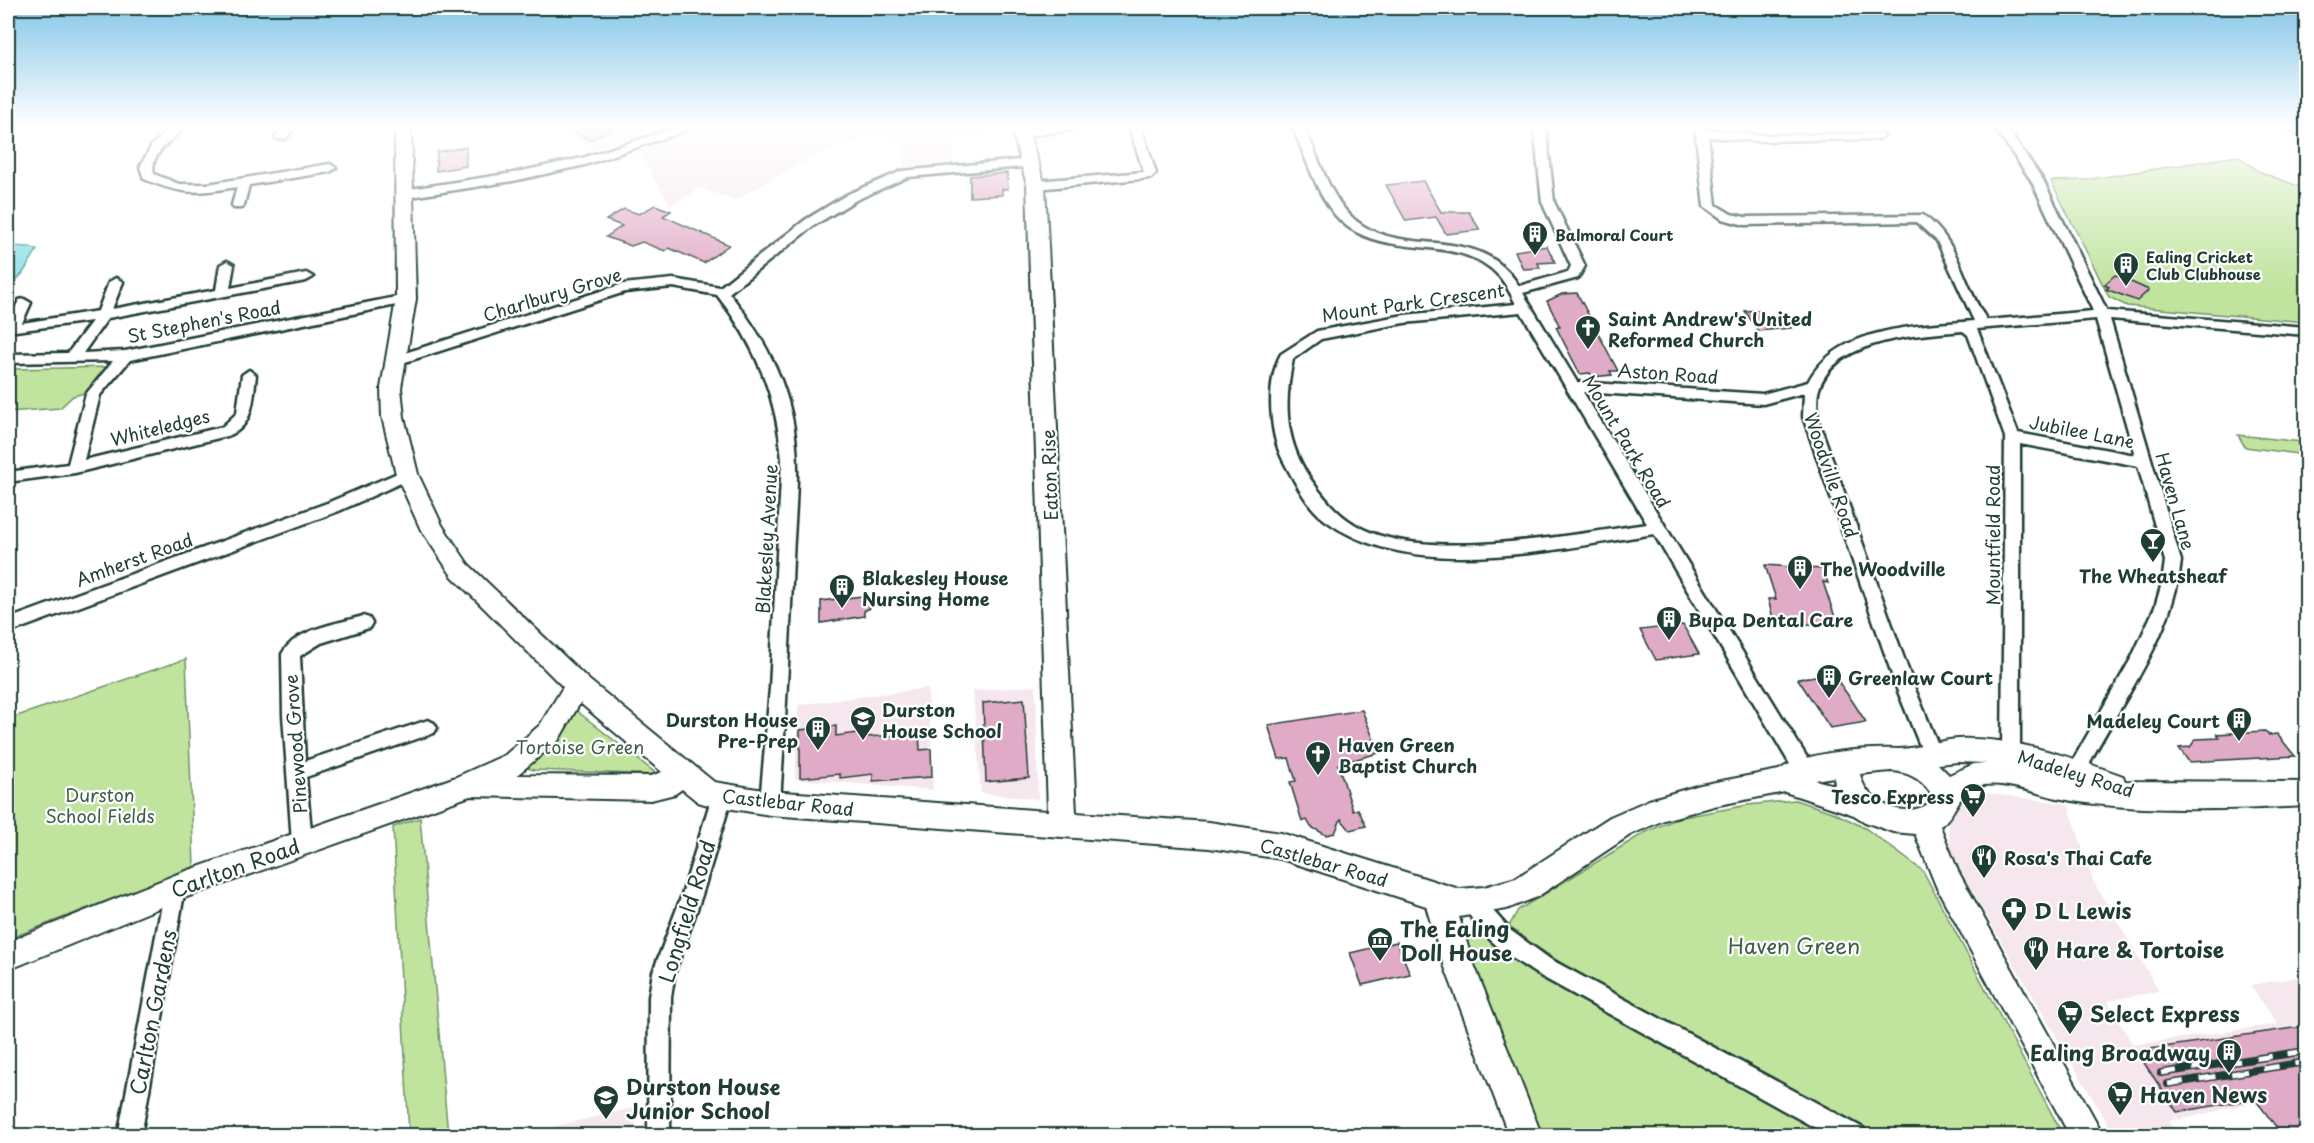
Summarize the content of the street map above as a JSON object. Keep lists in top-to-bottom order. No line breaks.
{"streets":{"main road":["Eaton Rise","Madeley Road","Castlebar Road","Carlton Road"],"street":["Charlbury Grove","Mount Park Crescent","St Stephen's Road","Aston Road","Whiteledges","Jubilee Lane","Mount Park Road","Woodville Road","Haven Lane","Mountfield Road","Blakesley Avenue","Amherst Road","Pinewood Grove","Longfield Road","Carlton Gardens"]},"crossings":[["Charlbury Grove","Blakesley Avenue"],["Charlbury Grove","Castlebar Road"],["Mount Park Crescent","Mount Park Road"],["St Stephen's Road","Whiteledges"],["St Stephen's Road","Castlebar Road"],["Aston Road","Mount Park Road"],["Aston Road","Woodville Road"],["Jubilee Lane","Haven Lane"],["Jubilee Lane","Mountfield Road"],["Eaton Rise","Castlebar Road"],["Woodville Road","Haven Lane"],["Woodville Road","Mountfield Road"],["Woodville Road","Madeley Road"],["Haven Lane","Madeley Road"],["Mountfield Road","Madeley Road"],["Blakesley Avenue","Castlebar Road"],["Amherst Road","Castlebar Road"],["Pinewood Grove","Carlton Road"],["Castlebar Road","Carlton Road"],["Castlebar Road","Longfield Road"],["Carlton Road","Carlton Gardens"]],"parks":["Tortoise Green","Durston School Fields","Haven Green"],"places":{"building":["Balmoral Court","Ealing Cricket Club Clubhouse","The Woodville","Blakesley House Nursing Home","Bupa Dental Care","Greenlaw Court","Madeley Court","Durston House Pre-Prep","Ealing Broadway"],"church":["Saint Andrew's United Reformed Church","Haven Green Baptist Church"],"bar":["The Wheatsheaf"],"school or university":["Durston House School","Durston House Junior School"],"supermarket":["Tesco Express","Select Express","Haven News"],"restaurant":["Rosa's Thai Cafe","Hare & Tortoise"],"pharmacy":["D L Lewis"],"museum":["The Ealing Doll House"]}}
